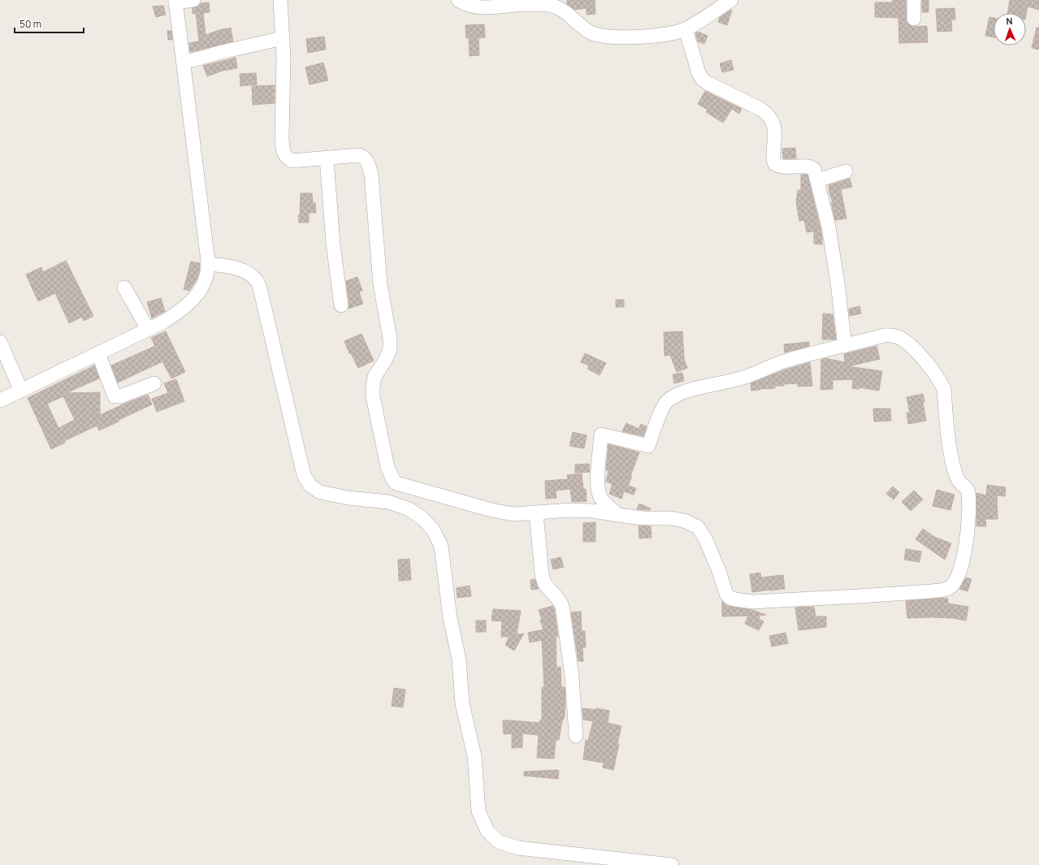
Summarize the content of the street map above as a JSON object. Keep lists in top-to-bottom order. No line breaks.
{"scale_bar":"50 m","north":"top"}
